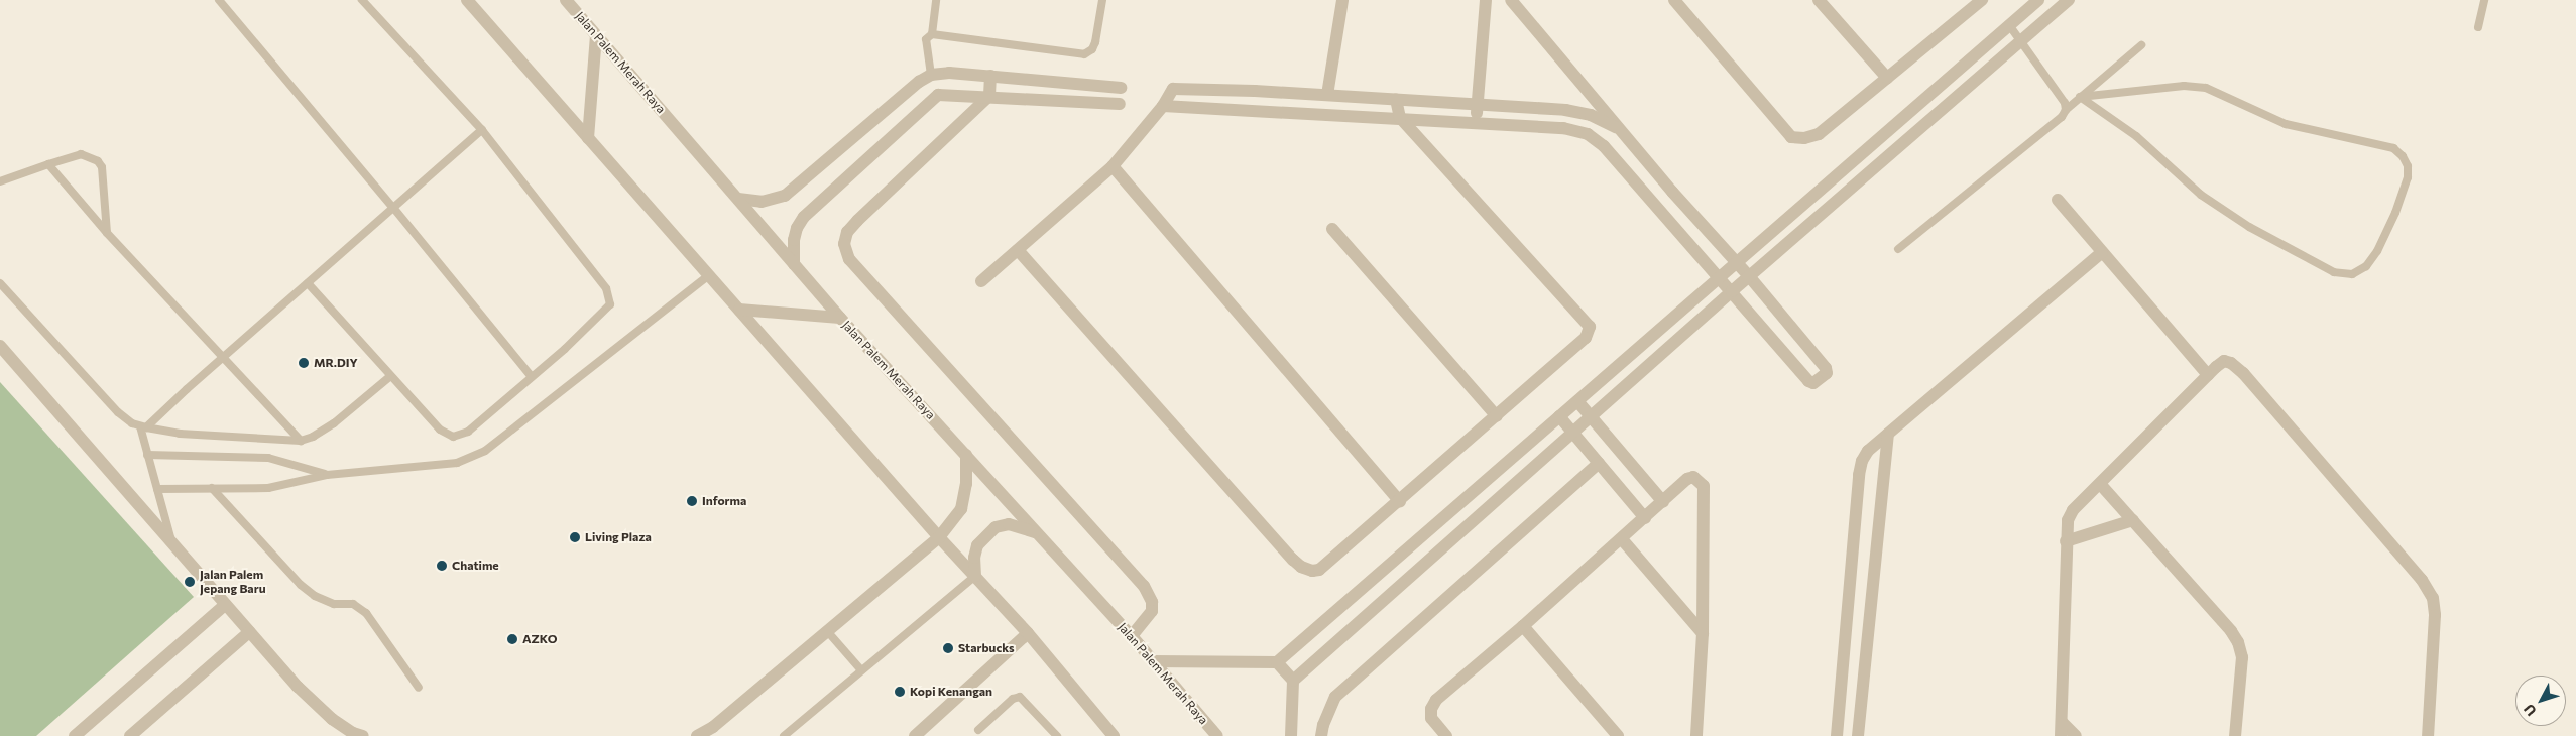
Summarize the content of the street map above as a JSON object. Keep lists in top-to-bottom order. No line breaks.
{"streets":{"street":["Jalan Palem Merah Raya"]},"places":["MR.DIY","Informa","Living Plaza","Chatime","Jalan Palem Jepang Baru","AZKO","Starbucks","Kopi Kenangan"],"north":"bottom left"}
